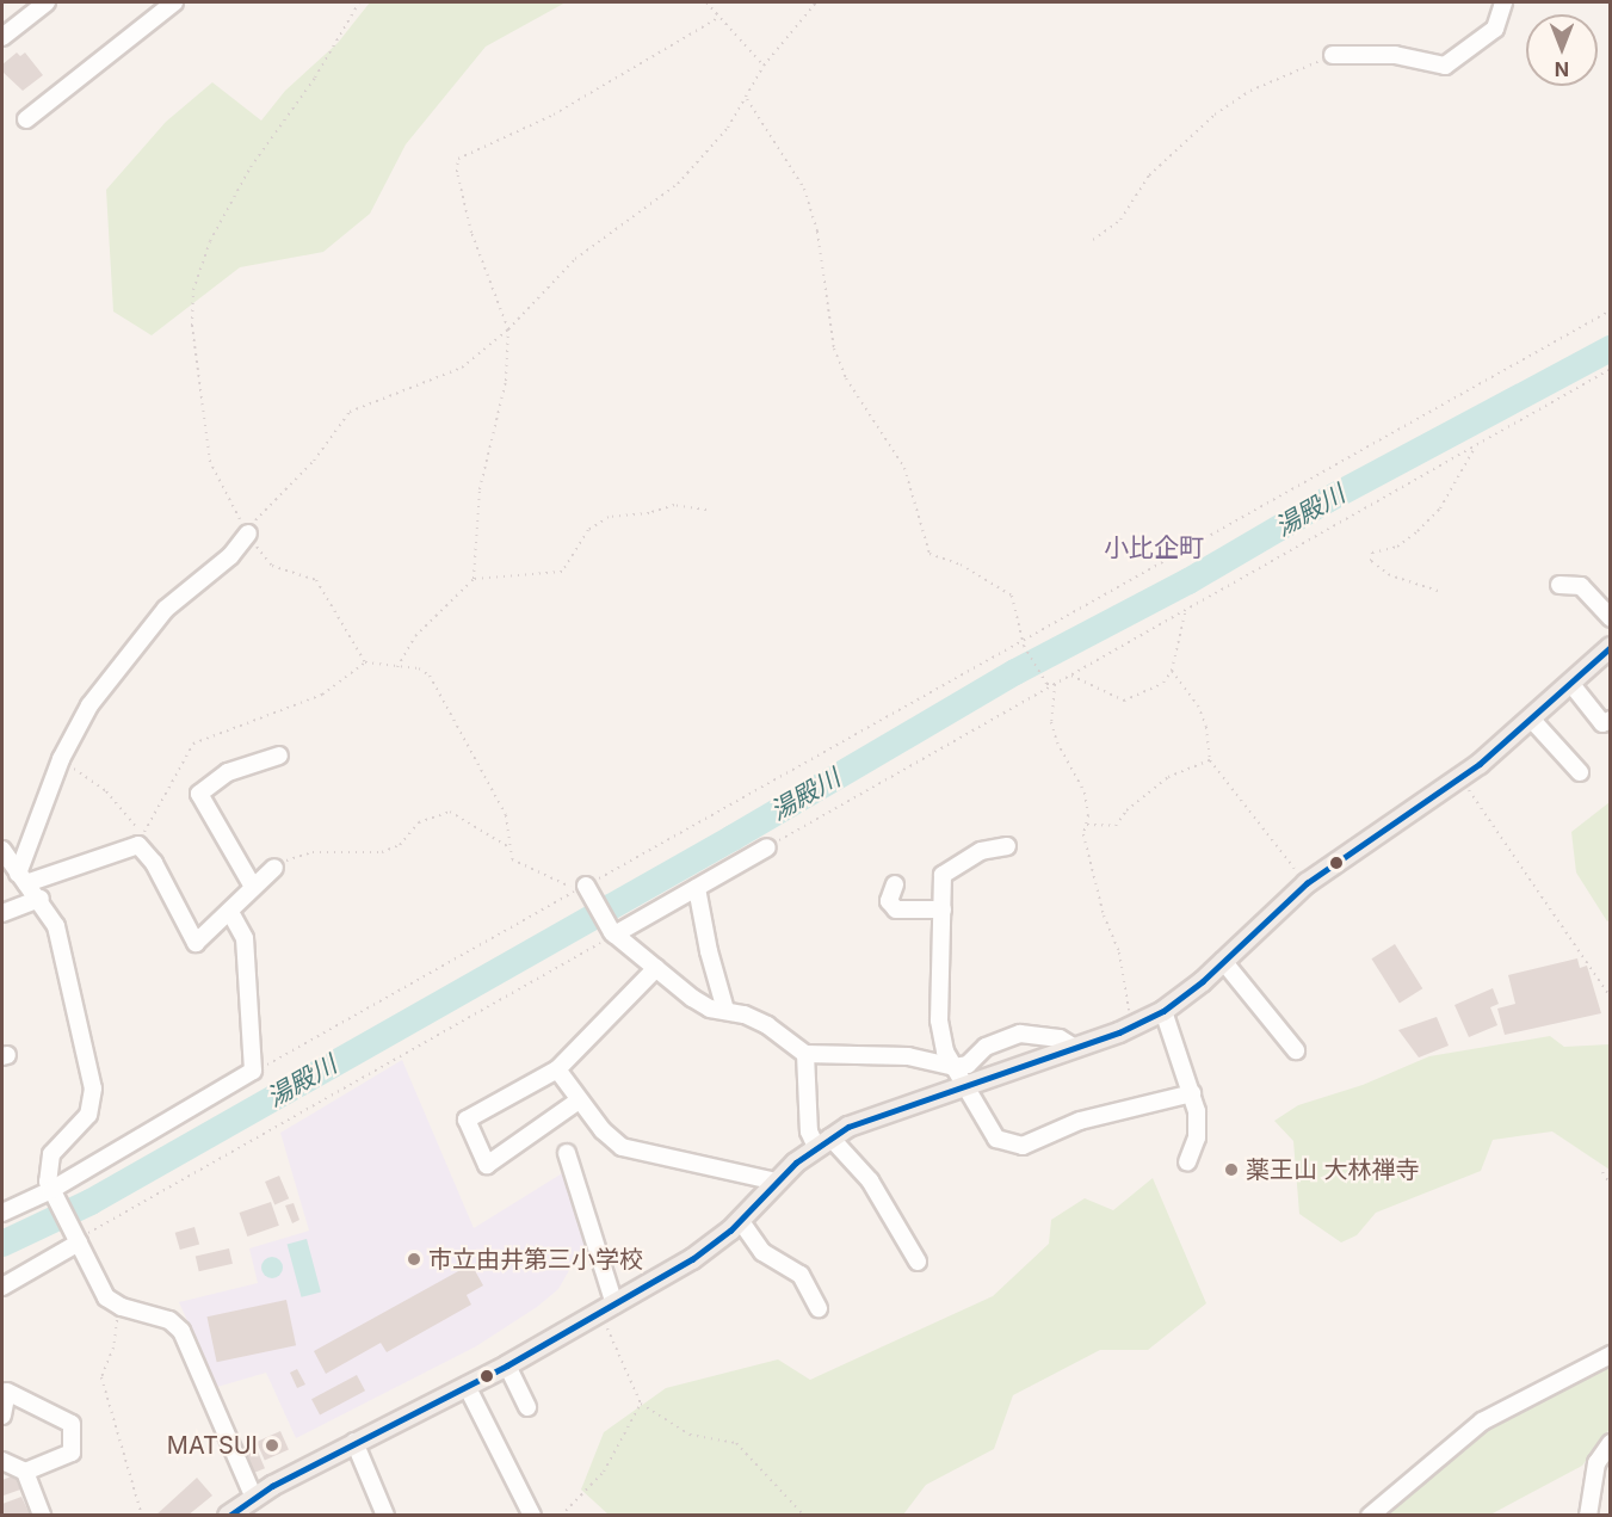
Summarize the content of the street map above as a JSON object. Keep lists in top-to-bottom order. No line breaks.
{"districts":["小比企町"],"water":["湯殿川"],"places":["薬王山 大林禅寺","市立由井第三小学校","MATSUI"],"north":"bottom"}
